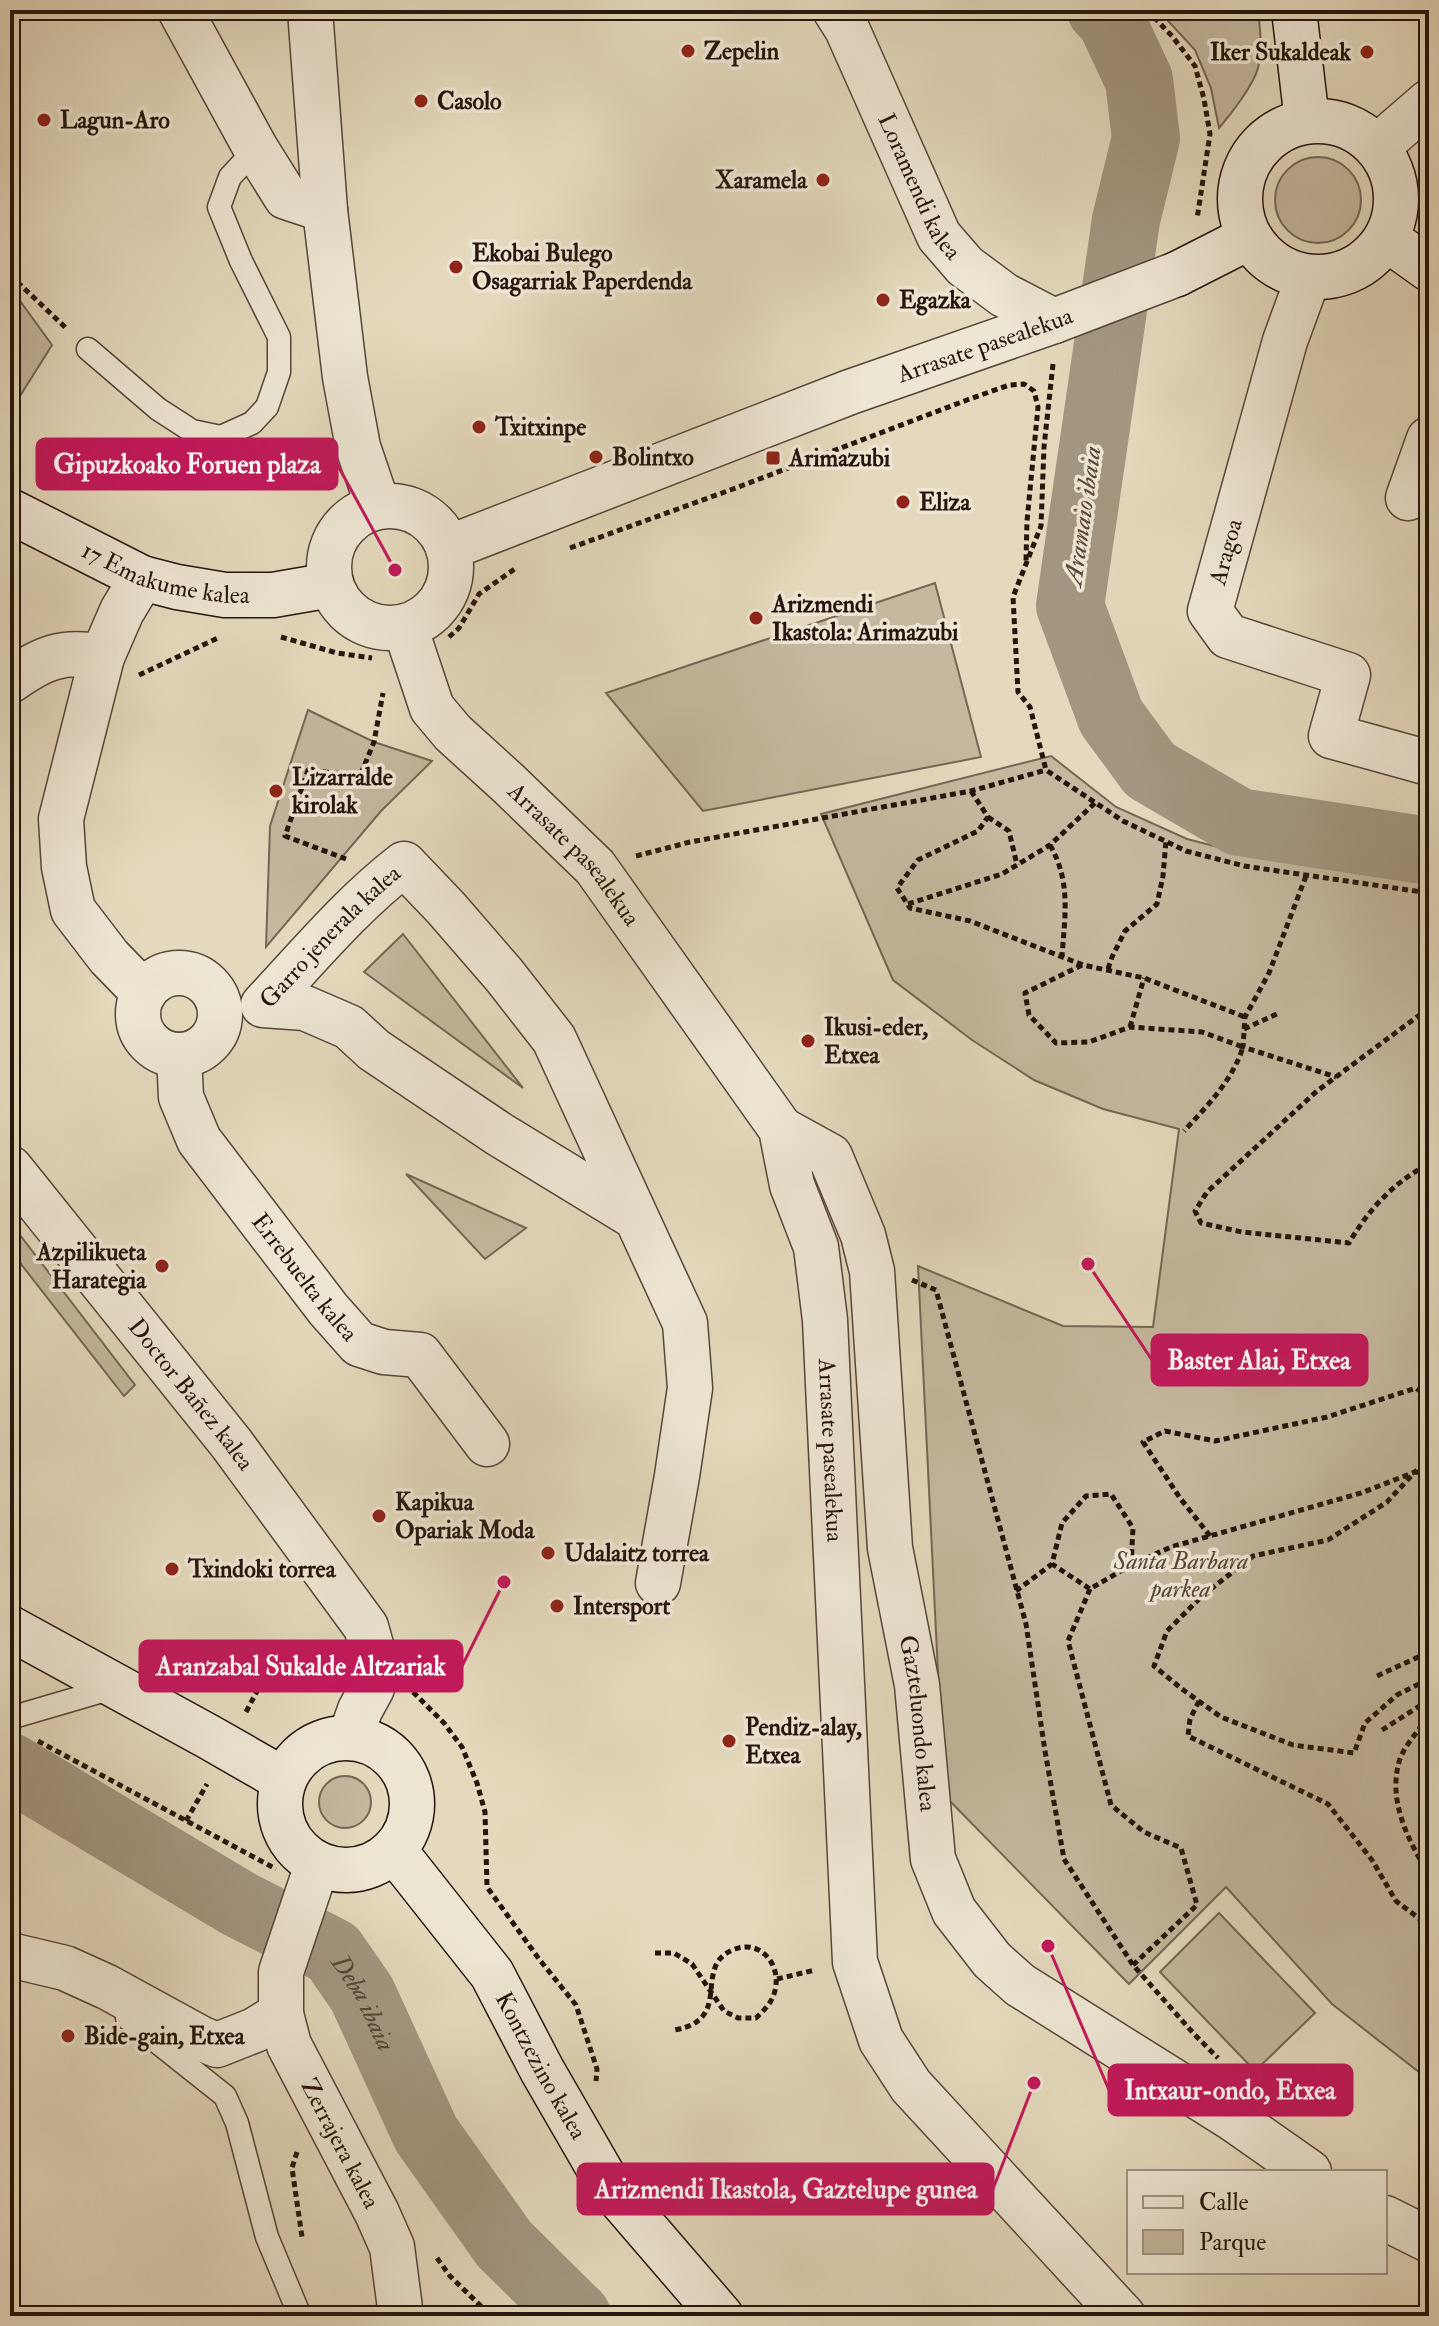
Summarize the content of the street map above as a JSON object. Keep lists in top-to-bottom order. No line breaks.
{"streets":{"street":["Loramendi kalea","Arrasate pasealekua","Aragoa","17 Emakume kalea","Garro jenerala kalea","Errebuelta kalea","Doctor Bañez kalea","Gazteluondo kalea","Kontzezino kalea","Zerrajera kalea"]},"crossings":[["Loramendi kalea","Arrasate pasealekua"],["Arrasate pasealekua","Aragoa"],["Arrasate pasealekua","17 Emakume kalea"],["Arrasate pasealekua","Gazteluondo kalea"],["Doctor Bañez kalea","Kontzezino kalea"]],"water":["Aramaio ibaia","Deba ibaia"],"parks":["Santa Barbara parkea"],"places":{"other":["Zepelin","Iker Sukaldeak","Casolo","Lagun-Aro","Xaramela","Ekobai Bulego Osagarriak Paperdenda","Egazka","Txitxinpe","Bolintxo","Eliza","Gipuzkoako Foruen plaza","Arizmendi Ikastola: Arimazubi","Lizarralde kirolak","Ikusi-eder, Etxea","Baster Alai, Etxea","Azpilikueta Harategia","Kapikua Opariak Moda","Udalaitz torrea","Txindoki torrea","Aranzabal Sukalde Altzariak","Intersport","Pendiz-alay, Etxea","Intxaur-ondo, Etxea","Bide-gain, Etxea","Arizmendi Ikastola, Gaztelupe gunea"],"transit":["Arimazubi"]},"legend":["Calle","Parque"]}
